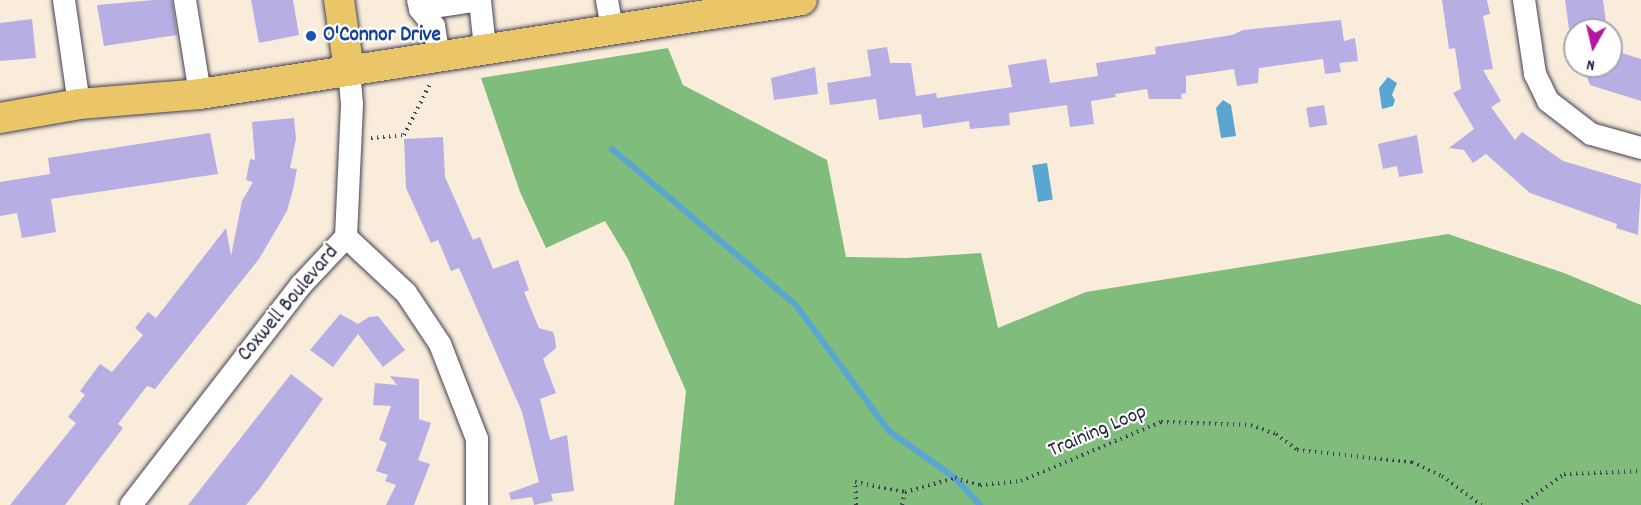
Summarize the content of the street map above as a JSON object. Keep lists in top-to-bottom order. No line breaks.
{"streets":{"street":["Coxwell Boulevard"],"path":["Training Loop"]},"places":["O'Connor Drive"],"north":"bottom"}
